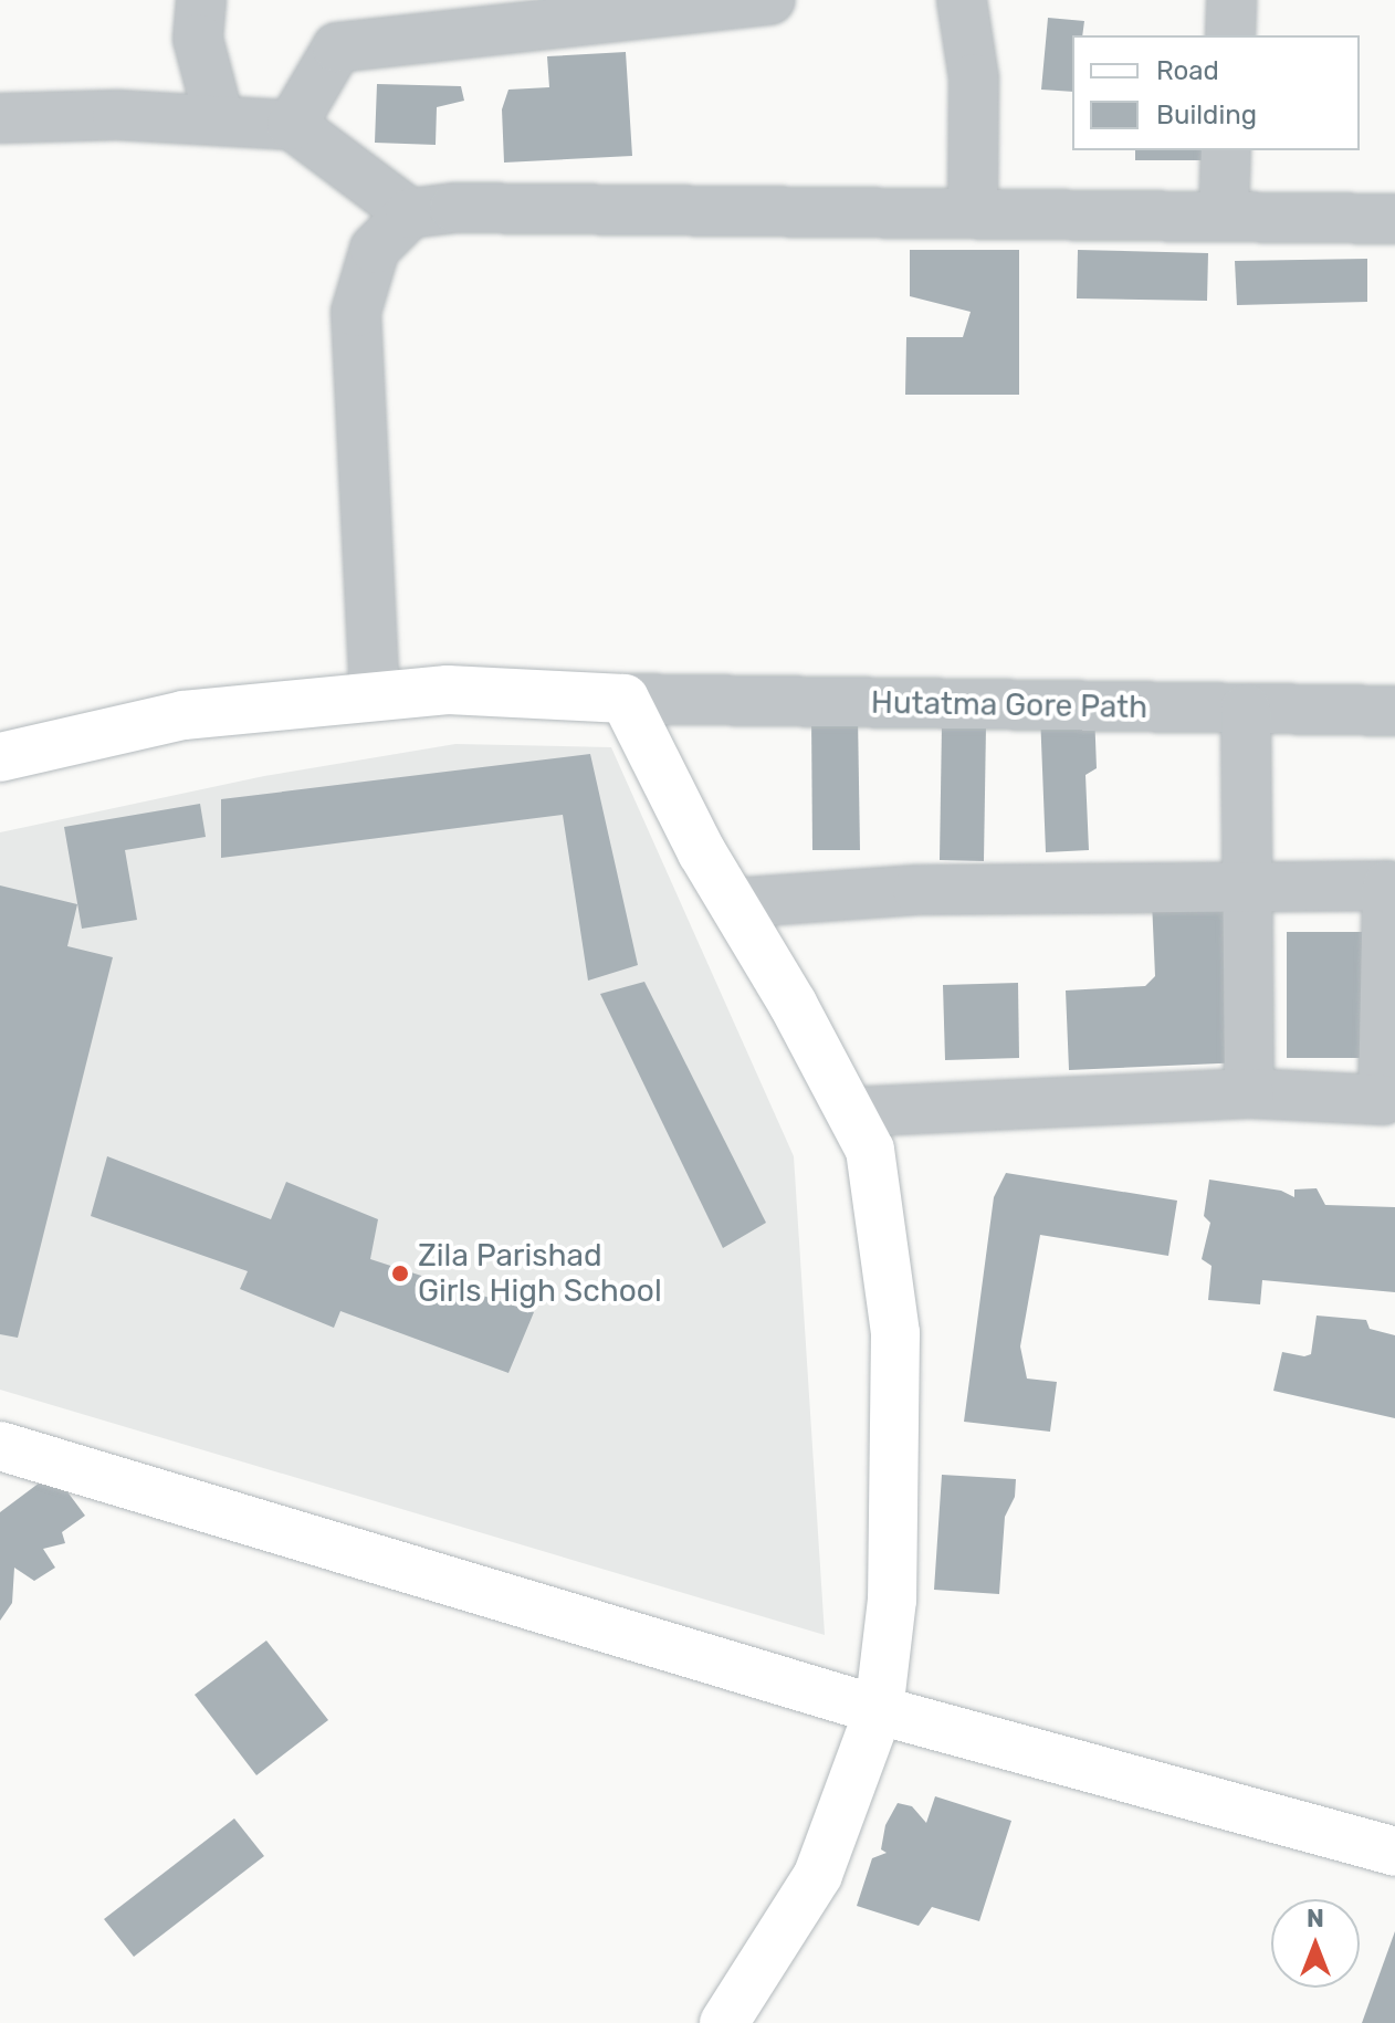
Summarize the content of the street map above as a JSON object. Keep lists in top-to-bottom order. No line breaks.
{"streets":{"street":["Hutatma Gore Path"]},"places":["Zila Parishad Girls High School"],"legend":["Road","Building"],"north":"top"}
